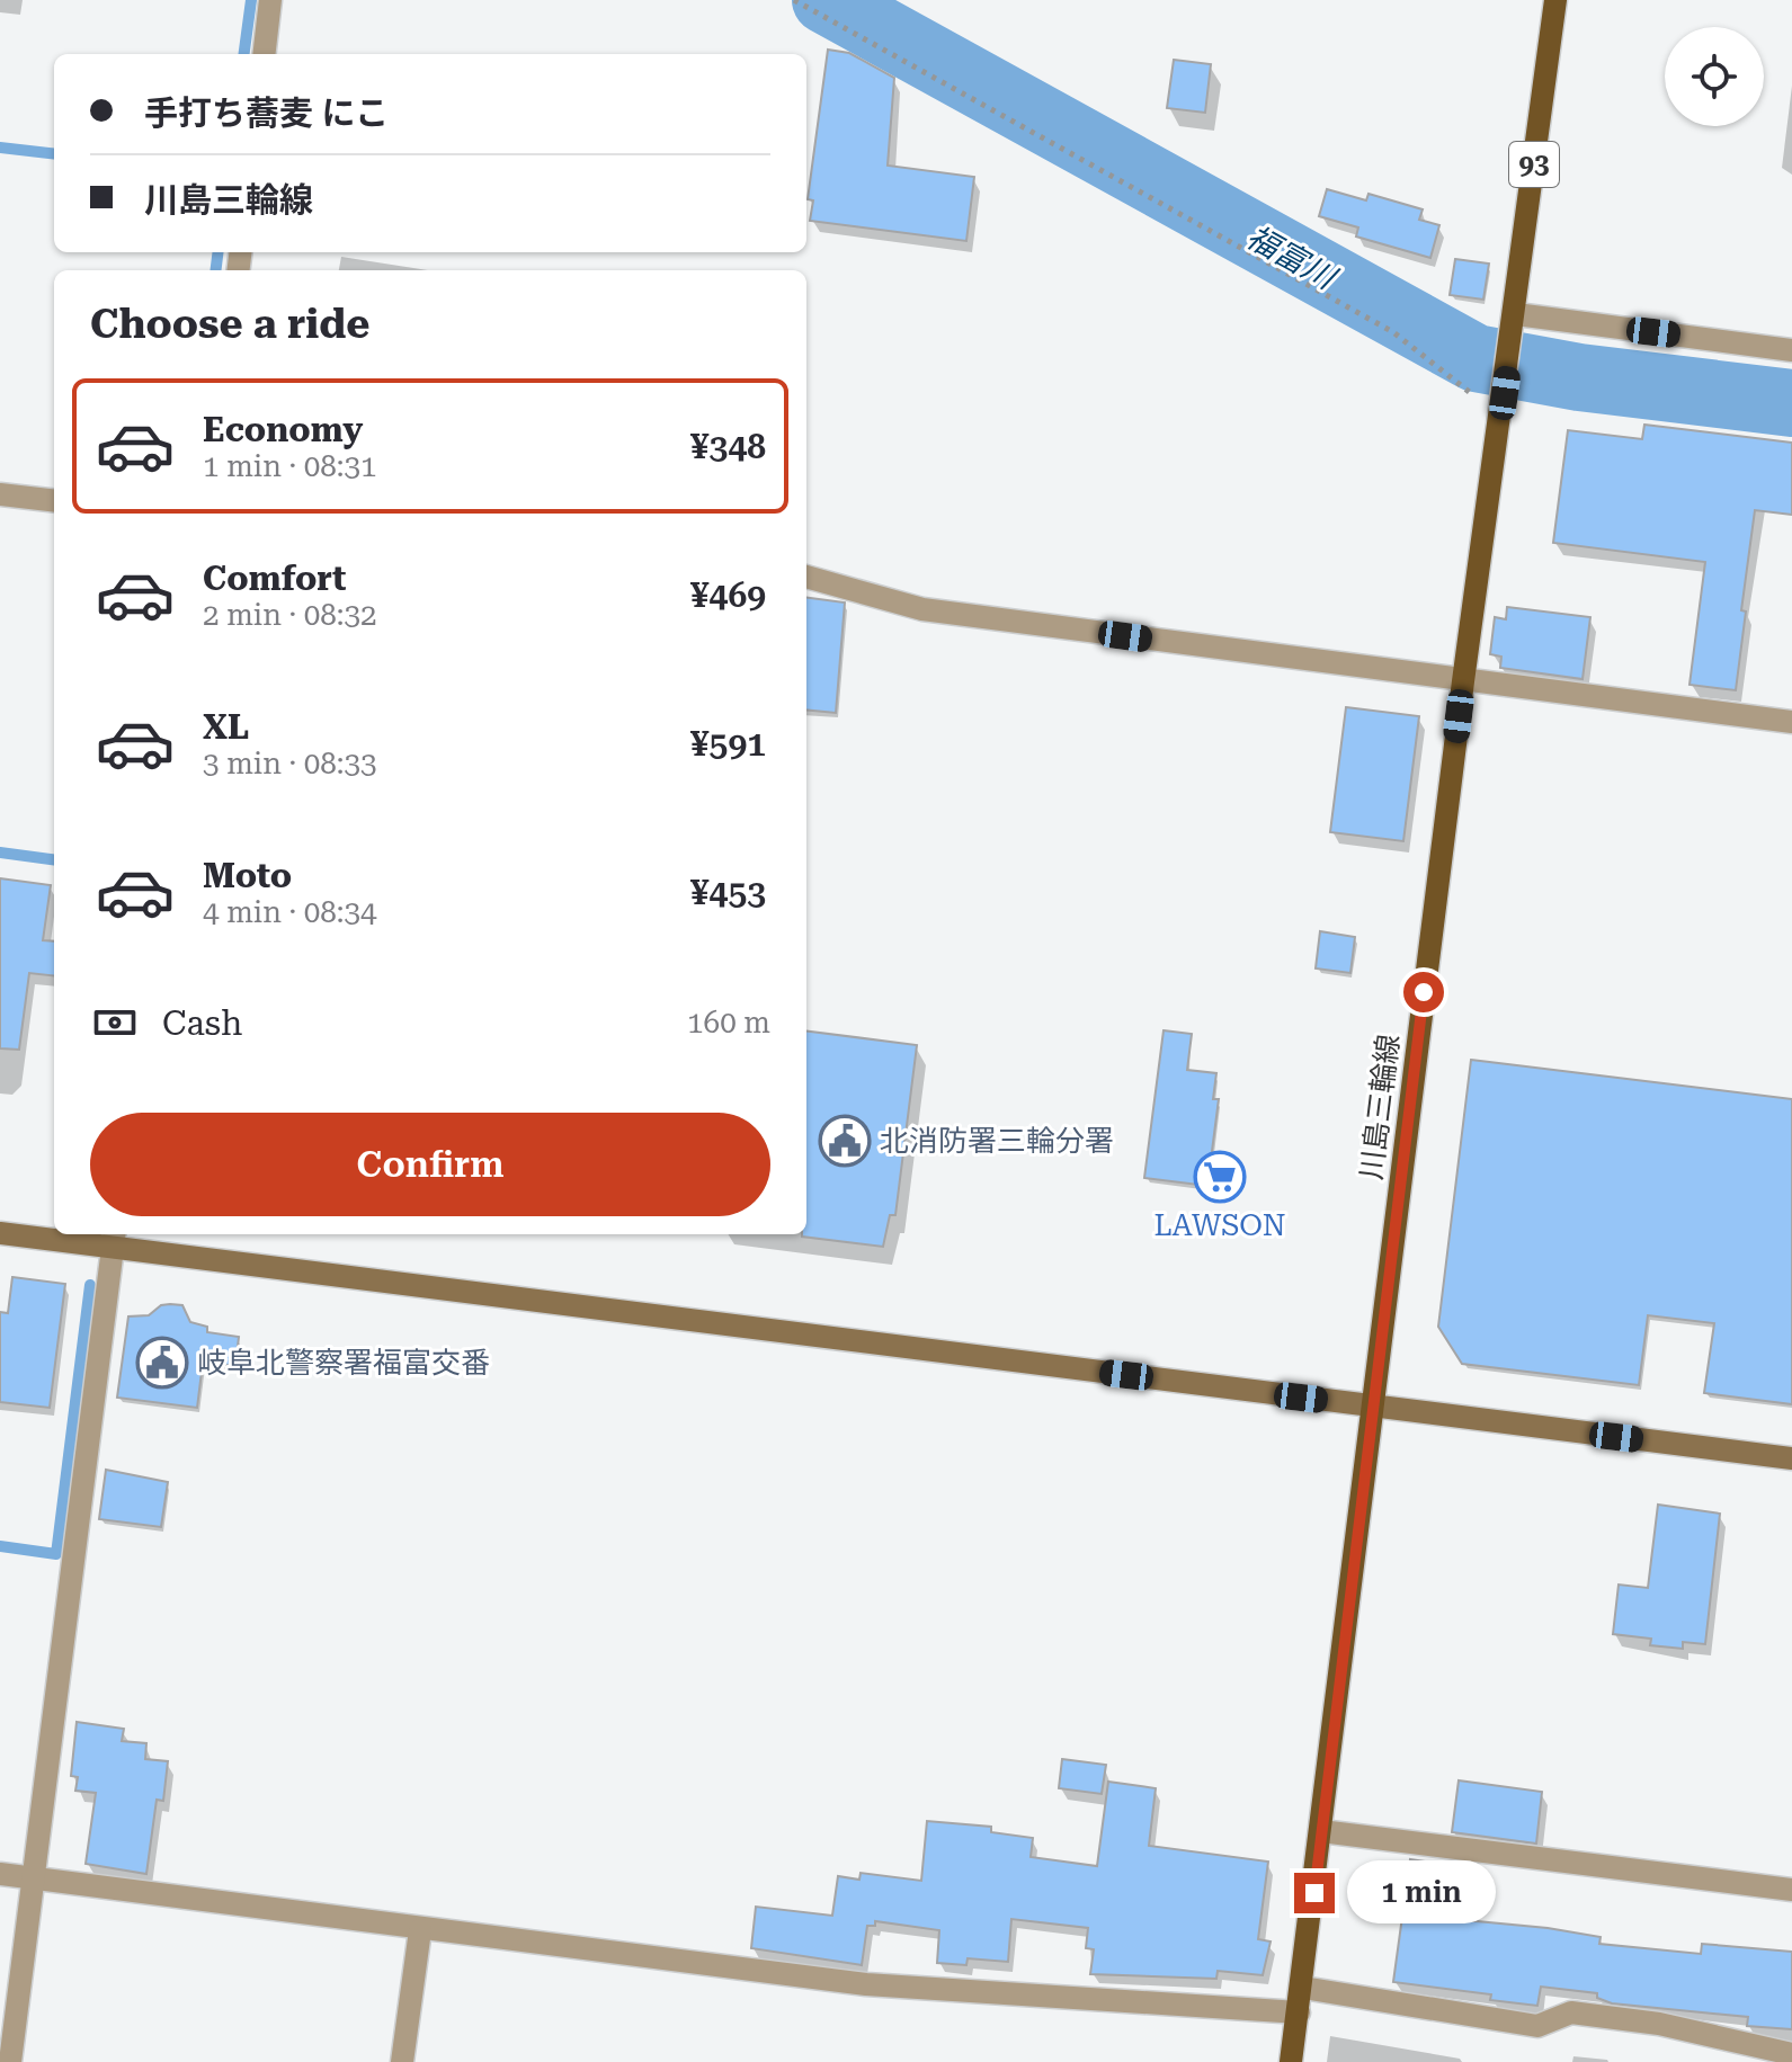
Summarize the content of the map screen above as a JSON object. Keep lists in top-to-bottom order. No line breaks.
{"streets":{"main road":["93","川島三輪線"]},"water":["福富川"],"places":{"public building":["北消防署三輪分署","岐阜北警察署福富交番"],"supermarket":["LAWSON"]},"page":{"banner":["手打ち蕎麦 にこ","川島三輪線"],"heading":"Choose a ride","list":[{"name":"Economy","note":"1 min · 08:31","value":"¥348"},{"name":"Comfort","note":"2 min · 08:32","value":"¥469"},{"name":"XL","note":"3 min · 08:33","value":"¥591"},{"name":"Moto","note":"4 min · 08:34","value":"¥453"}],"pay":["Cash","160 m"],"buttons":"Confirm","bubble":"1 min"}}
